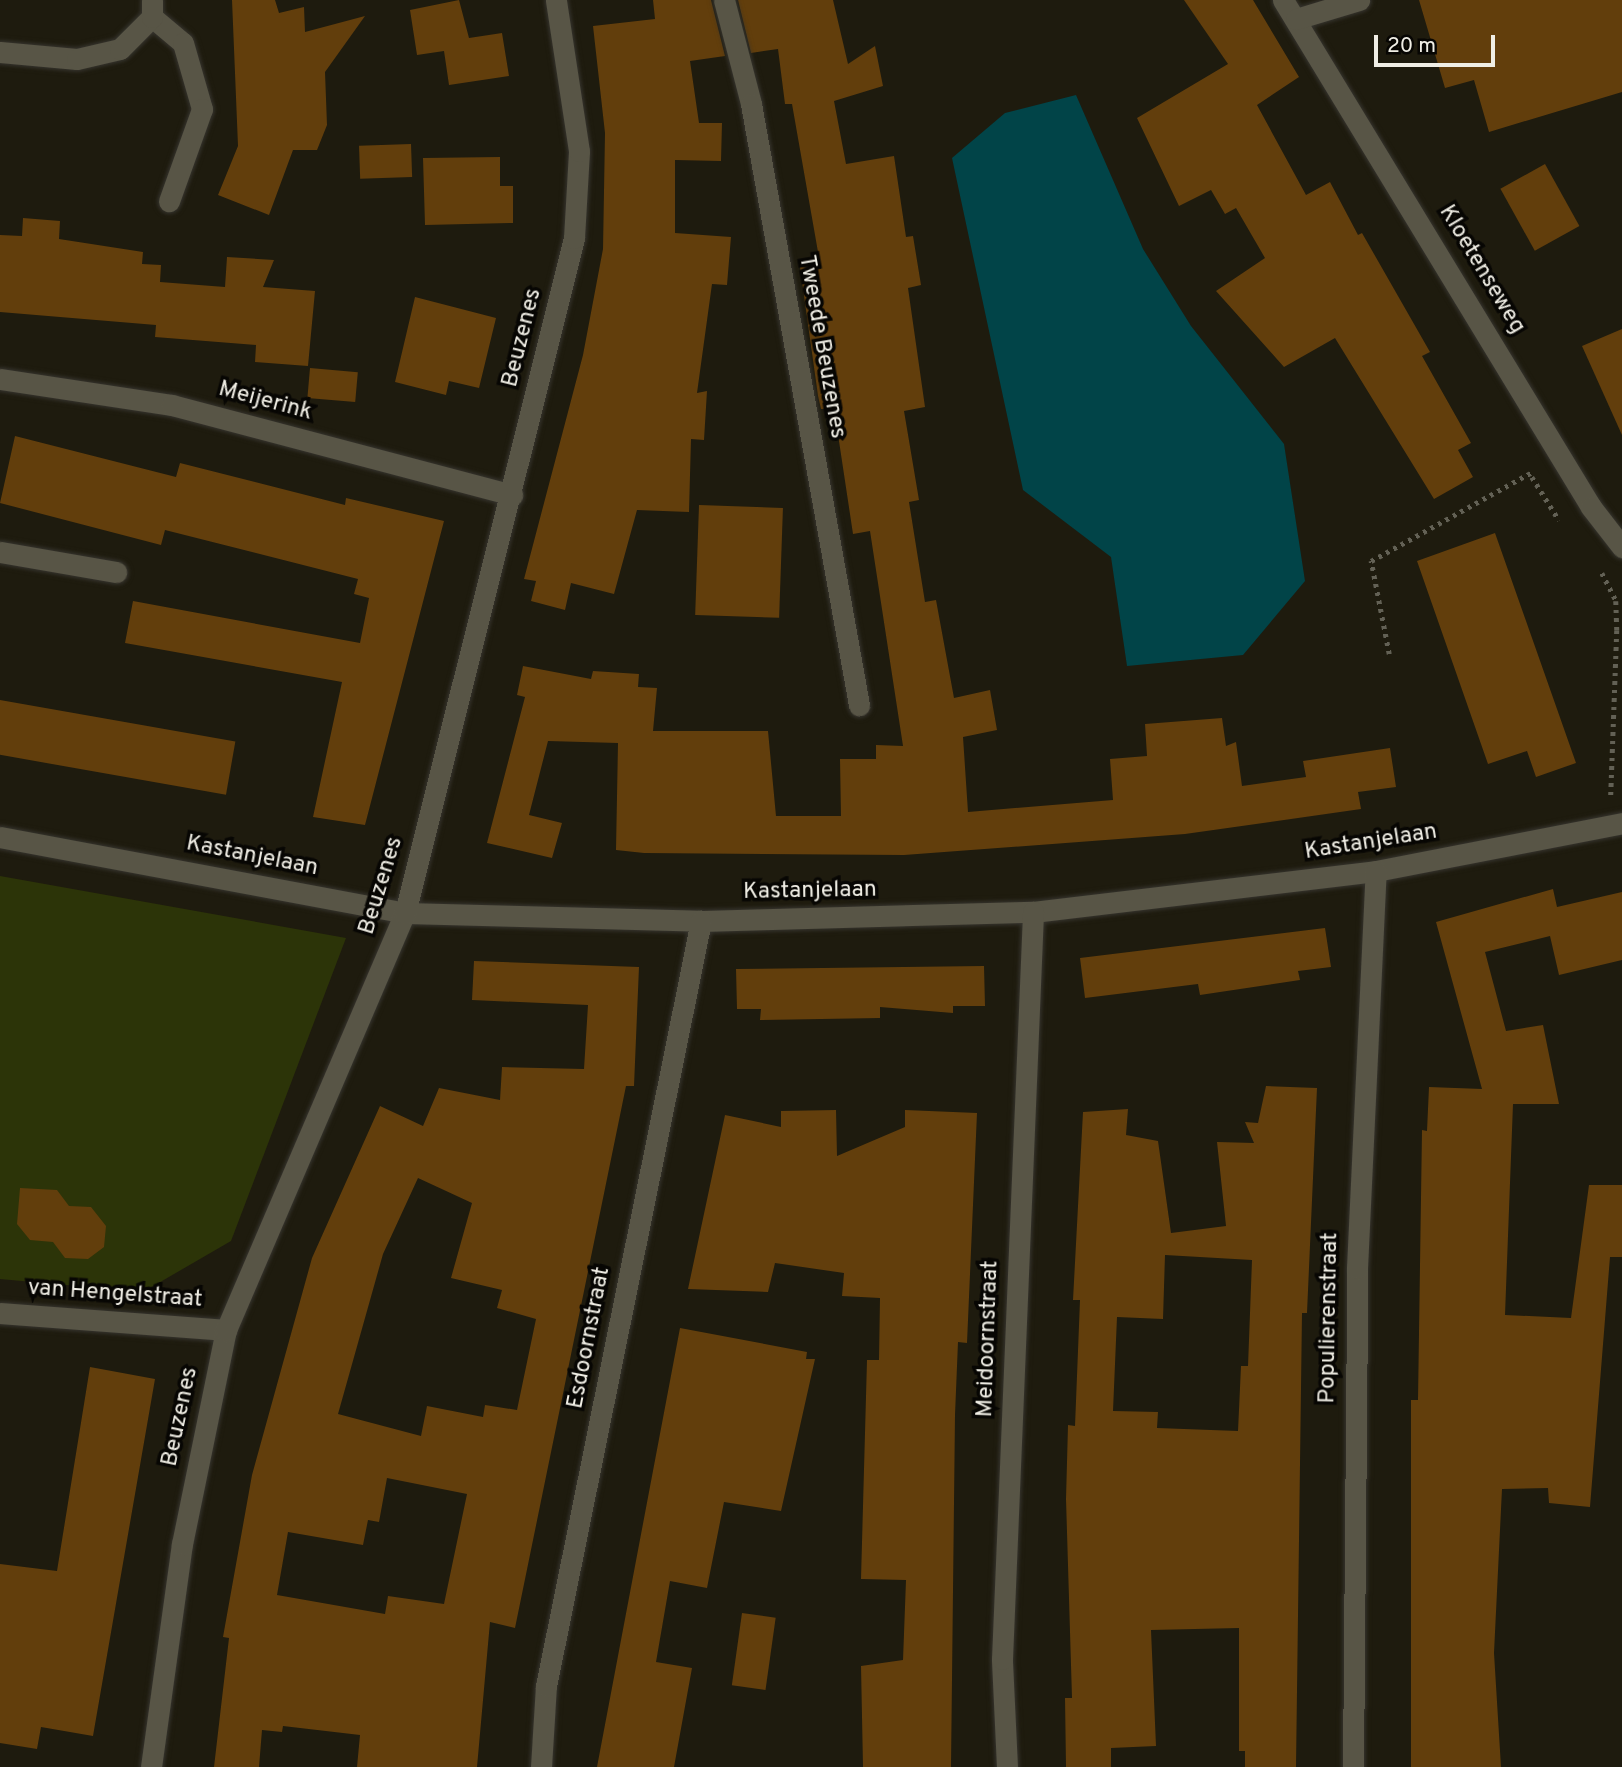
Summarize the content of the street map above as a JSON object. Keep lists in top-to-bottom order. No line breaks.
{"streets":{"street":["Kloetenseweg","Beuzenes","Tweede Beuzenes","Meijerink","Kastanjelaan","van Hengelstraat","Populierenstraat","Esdoornstraat","Meidoornstraat"]},"crossings":[["Beuzenes","Meijerink"],["Beuzenes","Kastanjelaan"],["Beuzenes","van Hengelstraat"],["Kastanjelaan","Populierenstraat"],["Kastanjelaan","Esdoornstraat"],["Kastanjelaan","Meidoornstraat"]],"scale_bar":"20 m"}
